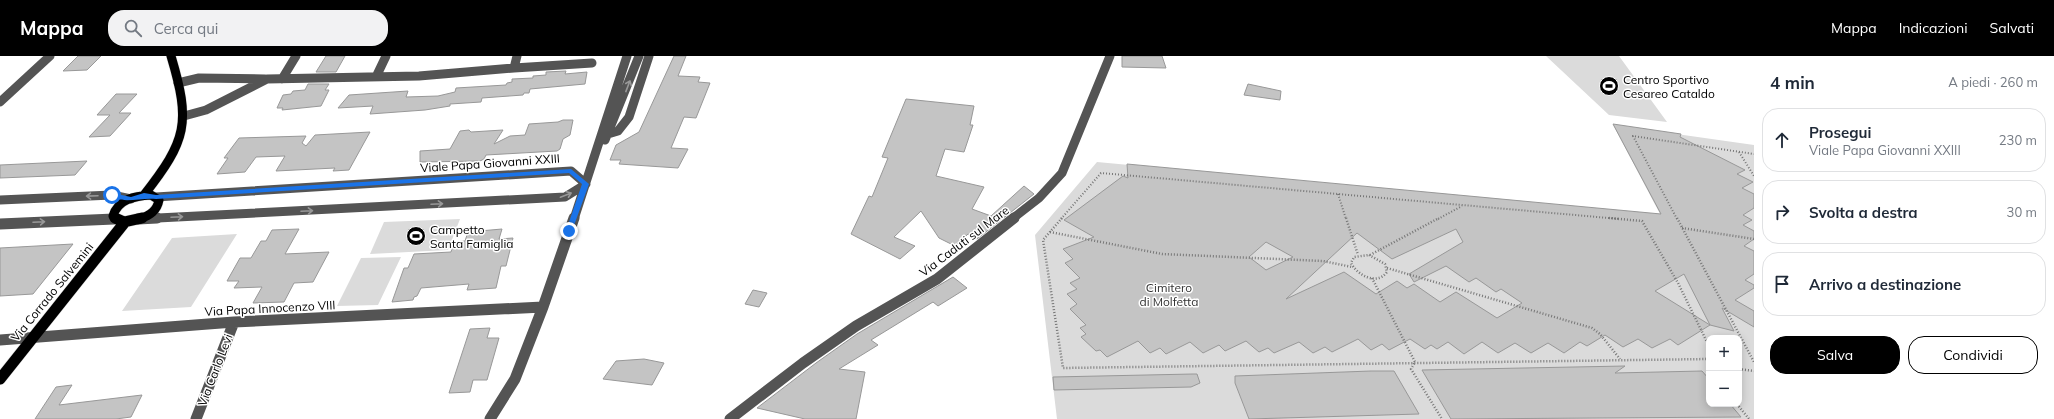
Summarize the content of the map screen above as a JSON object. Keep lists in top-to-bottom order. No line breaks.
{"streets":{"main road":["Viale Papa Giovanni XXIII","Via Corrado Salvemini"],"street":["Via Caduti sul Mare","Via Papa Innocenzo VIII","Via Carlo Levi"]},"crossings":[["Via Corrado Salvemini","Via Papa Innocenzo VIII"],["Via Papa Innocenzo VIII","Via Carlo Levi"]],"parks":["Cimitero di Molfetta"],"places":{"sports":["Centro Sportivo Cesareo Cataldo","Campetto Santa Famiglia"]},"page":{"header":"Mappa","search":"Cerca qui","nav":["Mappa","Indicazioni","Salvati"],"heading":["4 min","A piedi · 260 m"],"list":[["Prosegui","Viale Papa Giovanni XXIII","230 m"],["Svolta a destra","30 m"],"Arrivo a destinazione"],"buttons":["Salva","Condividi"],"map_buttons":["+","−"]}}
